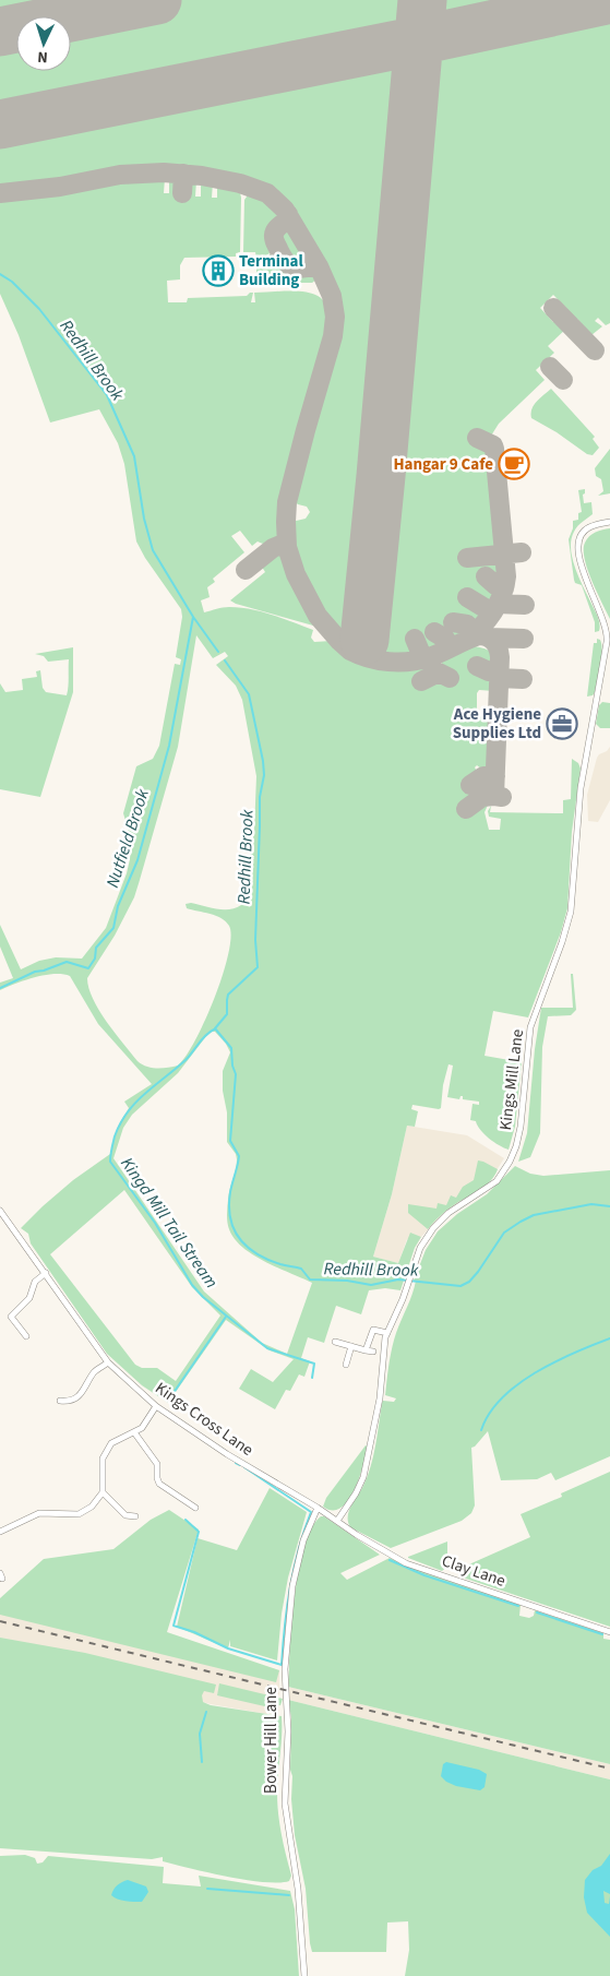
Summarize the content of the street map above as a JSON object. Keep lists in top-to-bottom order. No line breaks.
{"streets":{"street":["Kings Mill Lane","Kings Cross Lane","Clay Lane","Bower Hill Lane"]},"crossings":[["Kings Mill Lane","Kings Cross Lane"],["Kings Mill Lane","Clay Lane"],["Kings Cross Lane","Clay Lane"],["Kings Cross Lane","Bower Hill Lane"]],"water":["Redhill Brook","Nutfield Brook","Kingd Mill Tail Stream"],"places":{"building":["Terminal Building"],"cafe":["Hangar 9 Cafe"],"office":["Ace Hygiene Supplies Ltd"]},"north":"bottom"}
